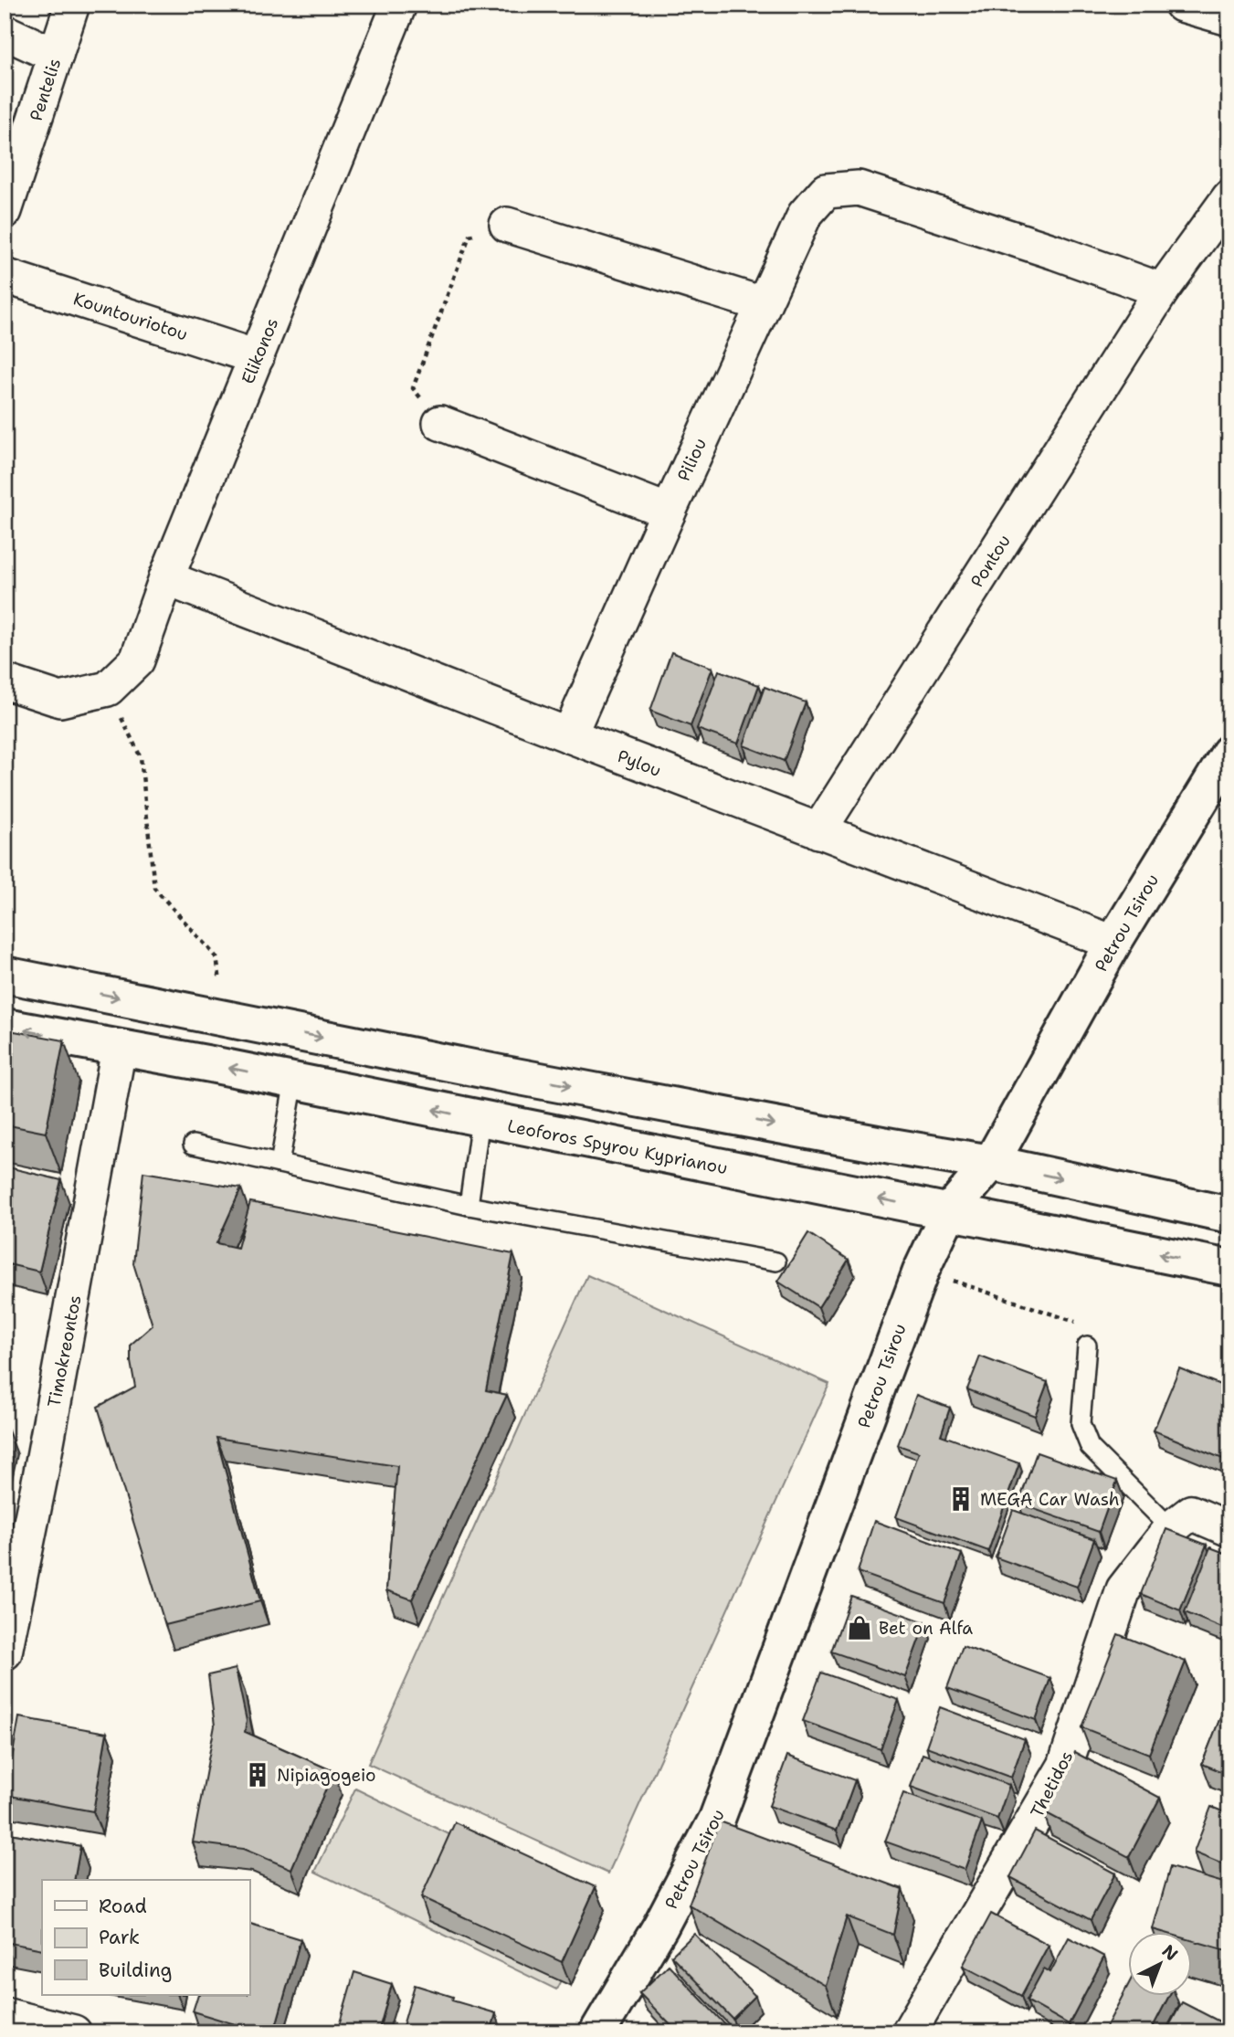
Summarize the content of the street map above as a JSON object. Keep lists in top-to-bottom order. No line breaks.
{"streets":{"main road":["Petrou Tsirou","Leoforos Spyrou Kyprianou"],"street":["Pentelis","Kountouriotou","Elikonos","Piliou","Pontou","Pylou","Timokreontos","Thetidos"]},"crossings":[["Kountouriotou","Elikonos"],["Elikonos","Pylou"],["Piliou","Pontou"],["Piliou","Pylou"],["Pontou","Pylou"],["Pylou","Petrou Tsirou"],["Petrou Tsirou","Leoforos Spyrou Kyprianou"],["Leoforos Spyrou Kyprianou","Timokreontos"]],"places":{"building":["MEGA Car Wash","Nipiagogeio"],"shop":["Bet on Alfa"]},"legend":["Road","Park","Building"],"north":"top right"}
